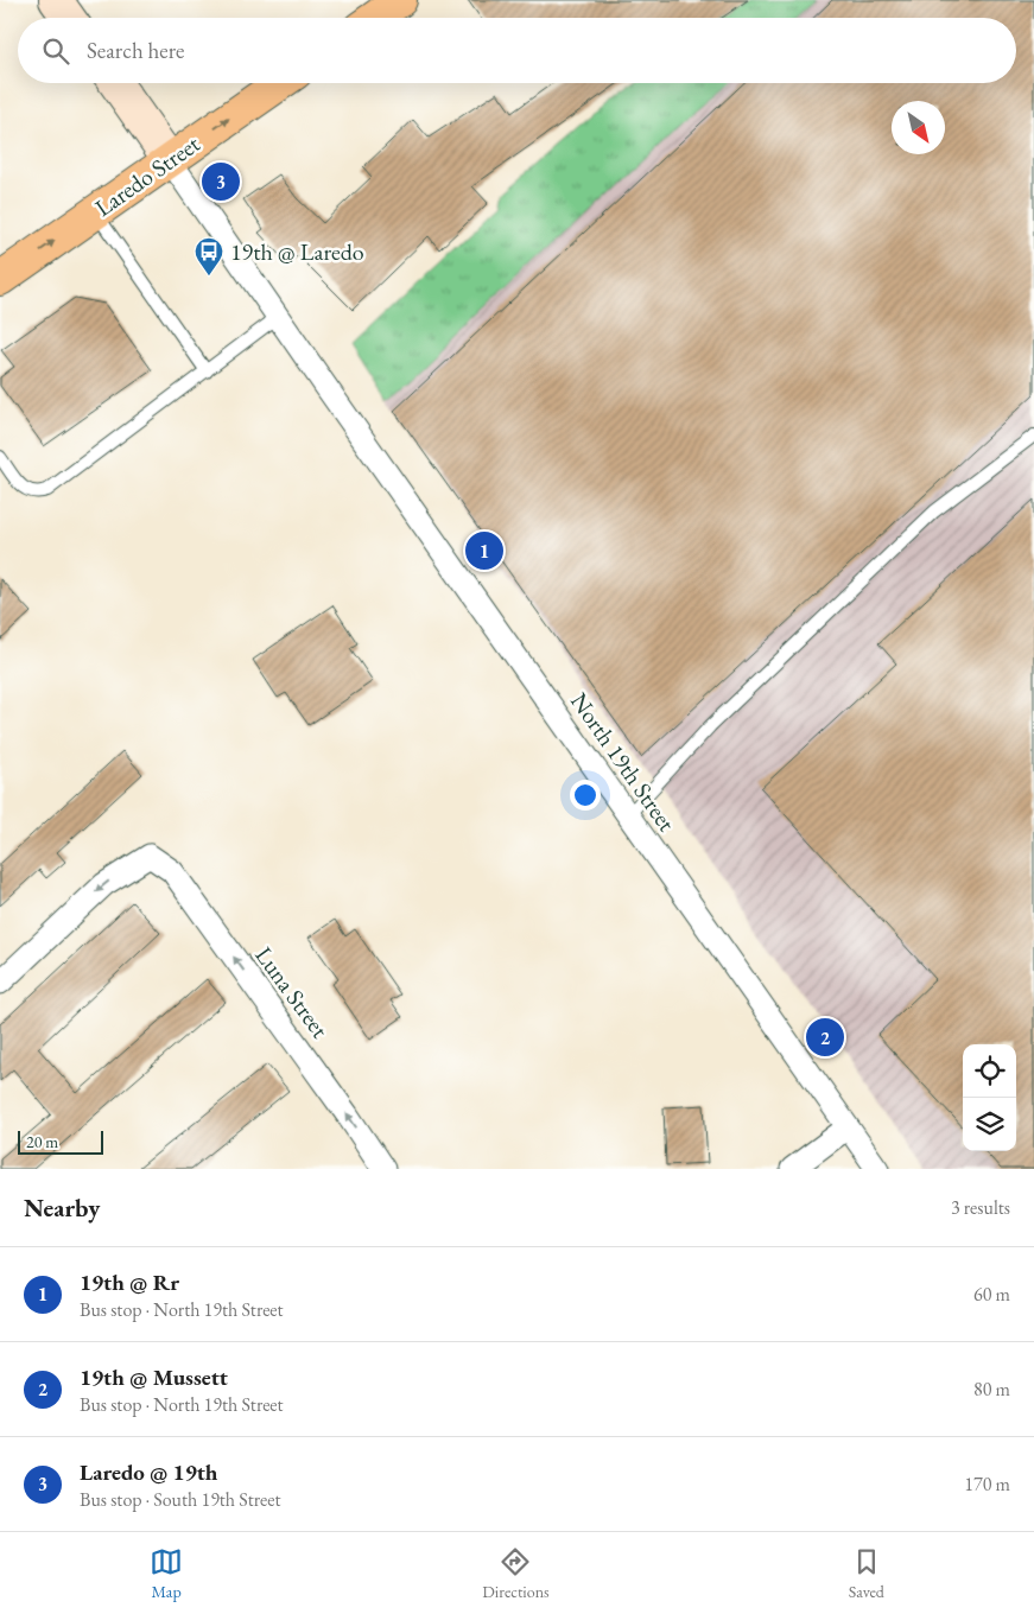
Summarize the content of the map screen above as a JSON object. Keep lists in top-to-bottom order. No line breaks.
{"streets":{"main road":["Laredo Street"],"street":["North 19th Street","Luna Street"]},"crossings":[["Laredo Street","North 19th Street"]],"one_way":["Laredo Street"],"places":{"bus stop":["19th @ Laredo"]},"scale_bar":"20 m","north":"bottom right","page":{"search":"Search here","pins":["3","1","2"],"scale":"20 m","heading":["Nearby","3 results"],"list":[{"mark":"1","name":"19th @ Rr","note":"Bus stop · North 19th Street","value":"60 m"},{"mark":"2","name":"19th @ Mussett","note":"Bus stop · North 19th Street","value":"80 m"},{"mark":"3","name":"Laredo @ 19th","note":"Bus stop · South 19th Street","value":"170 m"}],"nav":["Map","Directions","Saved"]}}
